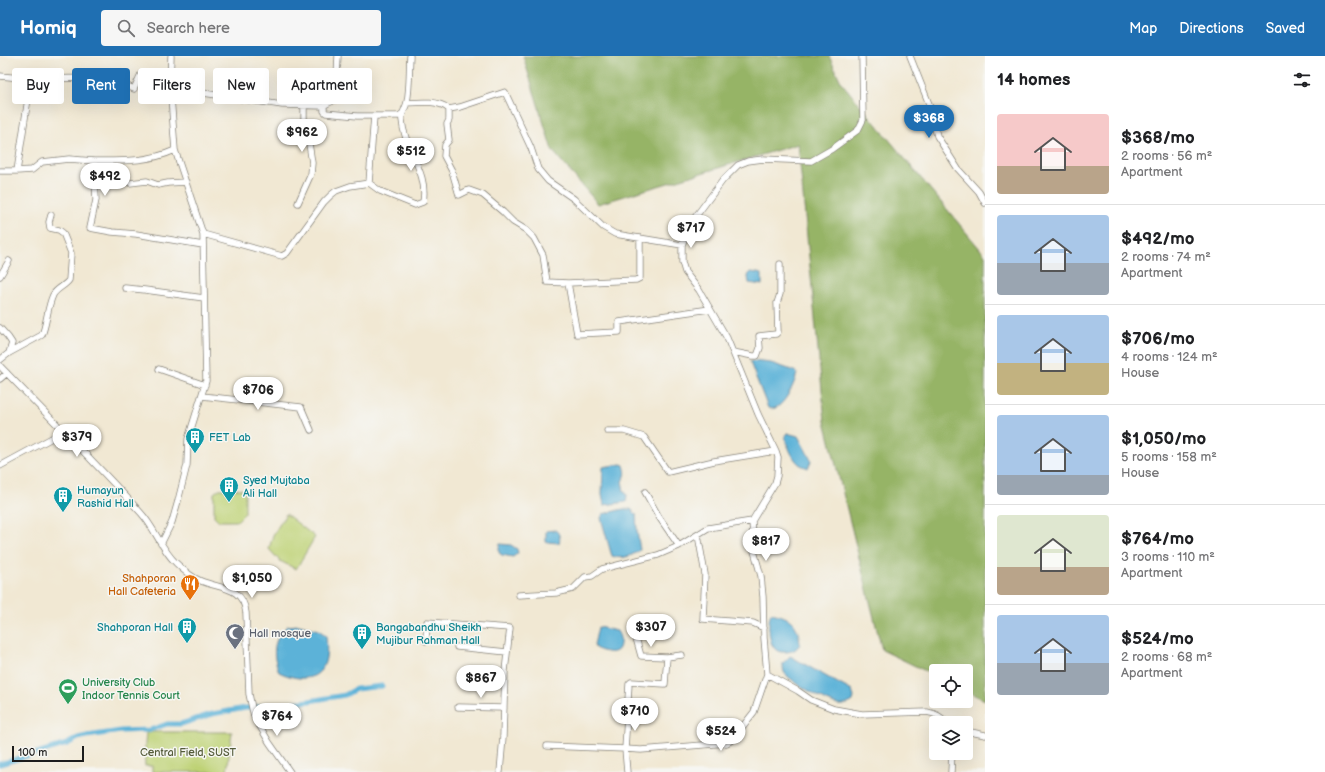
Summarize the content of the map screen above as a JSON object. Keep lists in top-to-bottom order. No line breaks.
{"parks":["Central Field, SUST"],"places":{"building":["FET Lab","Syed Mujtaba Ali Hall","Humayun Rashid Hall","Shahporan Hall","Bangabandhu Sheikh Mujibur Rahman Hall"],"restaurant":["Shahporan Hall Cafeteria"],"mosque":["Hall mosque"],"sports":["University Club Indoor Tennis Court"]},"scale_bar":"100 m","page":{"header":"Homiq","search":"Search here","nav":["Map","Directions","Saved"],"heading":"14 homes","chip":["Buy","Rent","Filters","New","Apartment"],"list":[{"name":"$368/mo","note":"2 rooms · 56 m² · Apartment"},{"name":"$492/mo","note":"2 rooms · 74 m² · Apartment"},{"name":"$706/mo","note":"4 rooms · 124 m² · House"},{"name":"$1,050/mo","note":"5 rooms · 158 m² · House"},{"name":"$764/mo","note":"3 rooms · 110 m² · Apartment"},{"name":"$524/mo","note":"2 rooms · 68 m² · Apartment"}],"price":["$368","$962","$512","$492","$717","$706","$379","$817","$1,050","$307","$867","$710","$764","$524"],"scale":"100 m"}}
